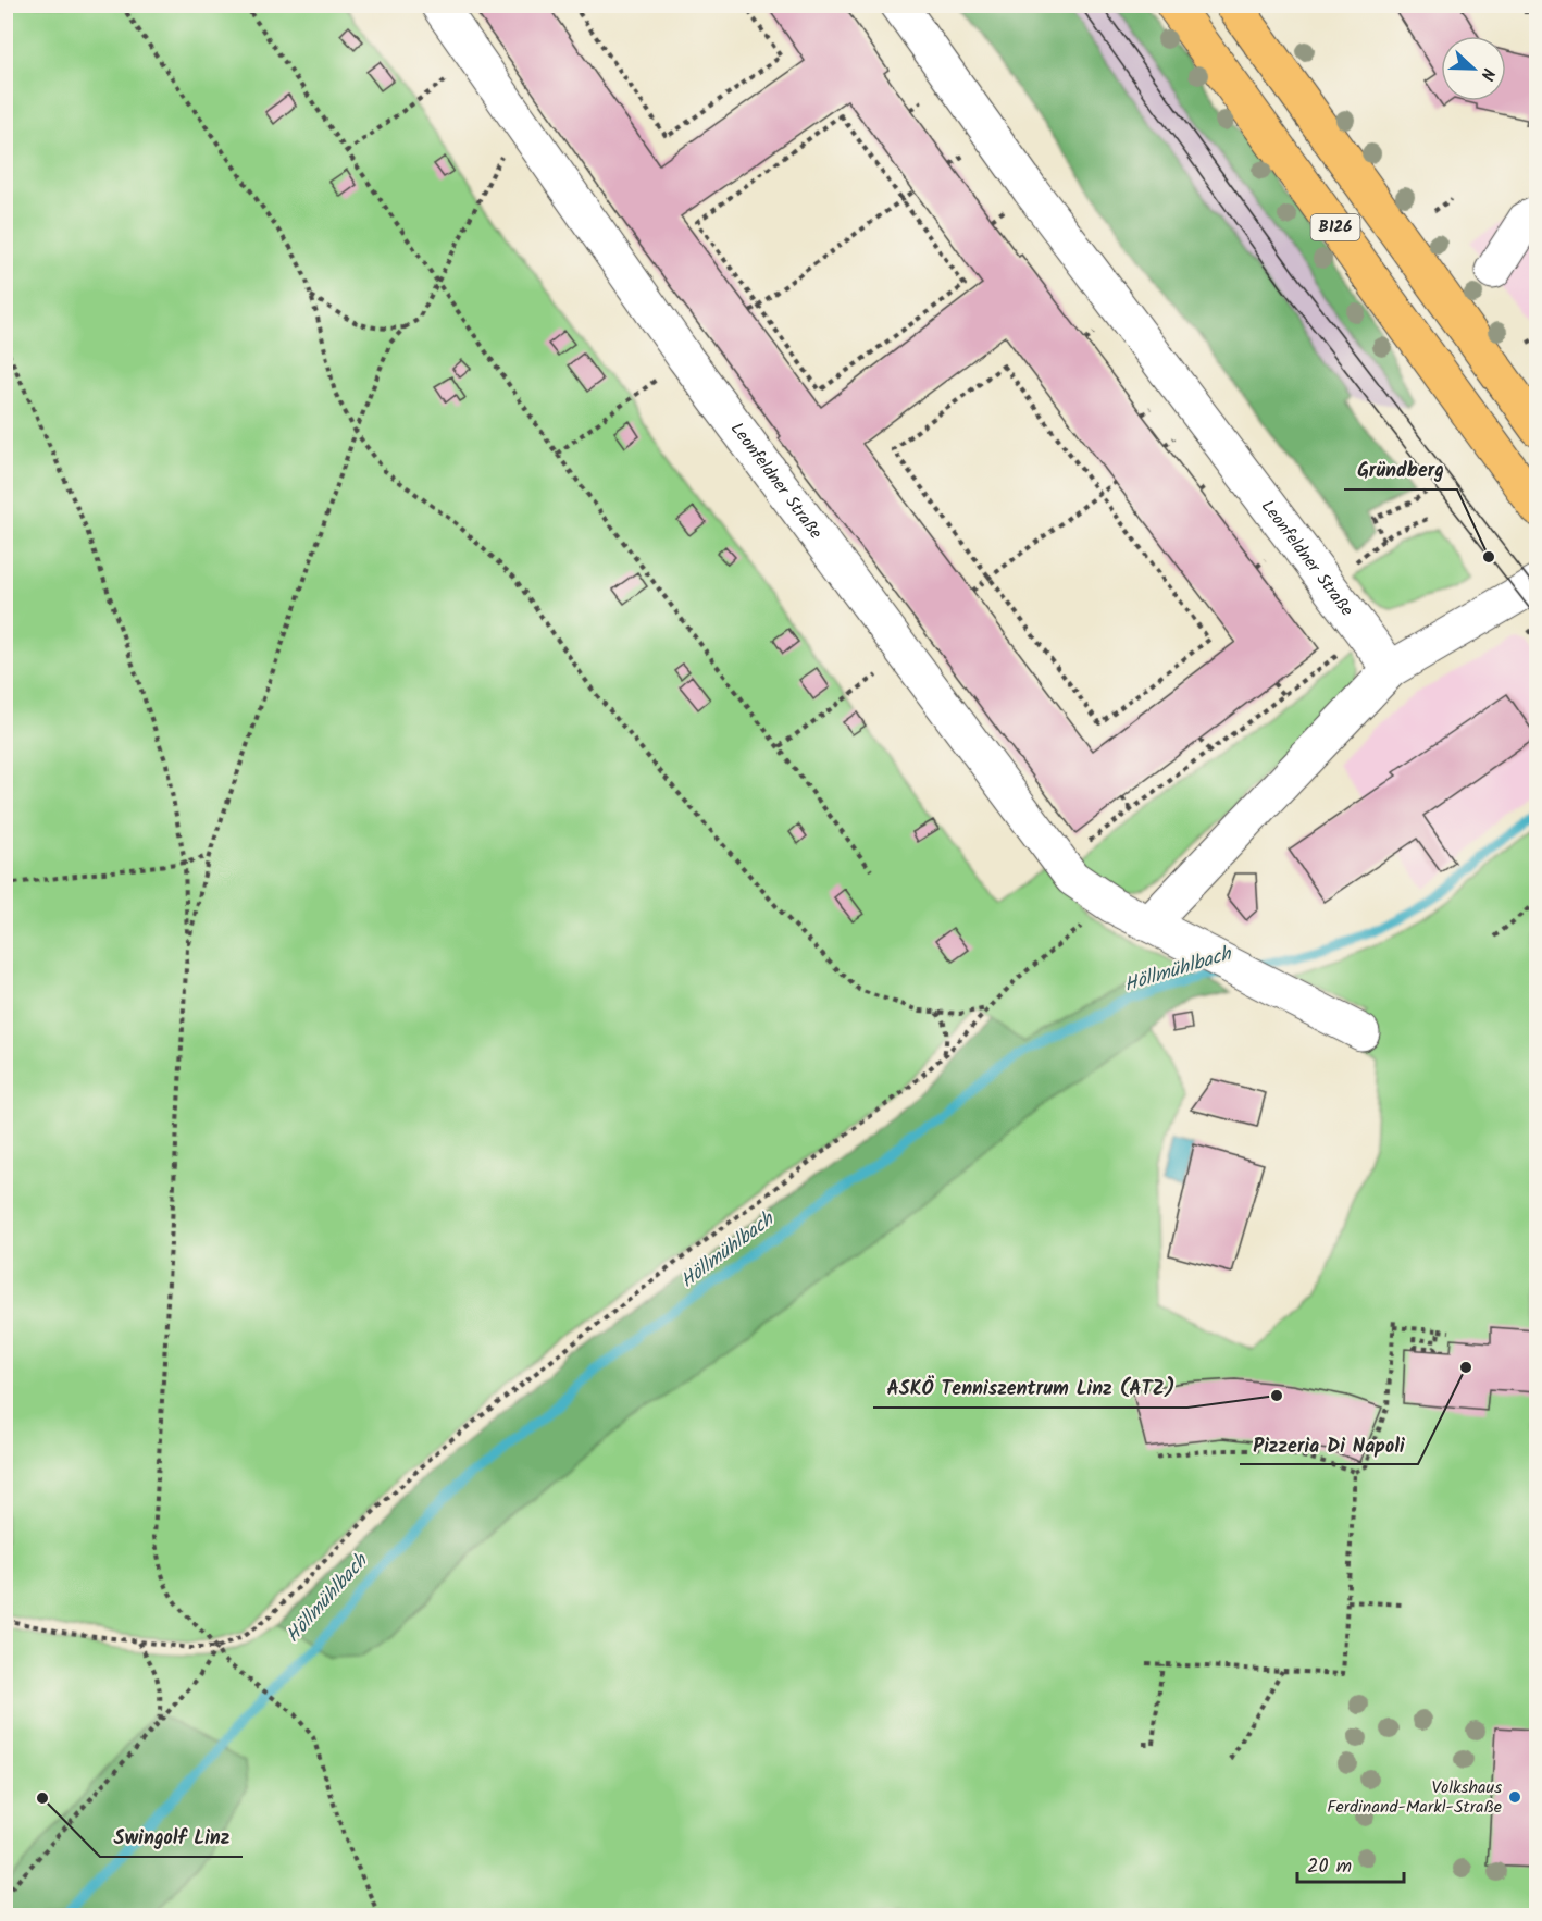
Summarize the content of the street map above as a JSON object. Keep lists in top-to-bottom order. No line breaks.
{"streets":{"main road":["B126"],"street":["Leonfeldner Straße"]},"water":["Höllmühlbach"],"places":["Gründberg","Pizzeria Di Napoli","ASKÖ Tenniszentrum Linz (ATZ)","Volkshaus Ferdinand-Markl-Straße","Swingolf Linz"],"scale_bar":"20 m","north":"right"}
